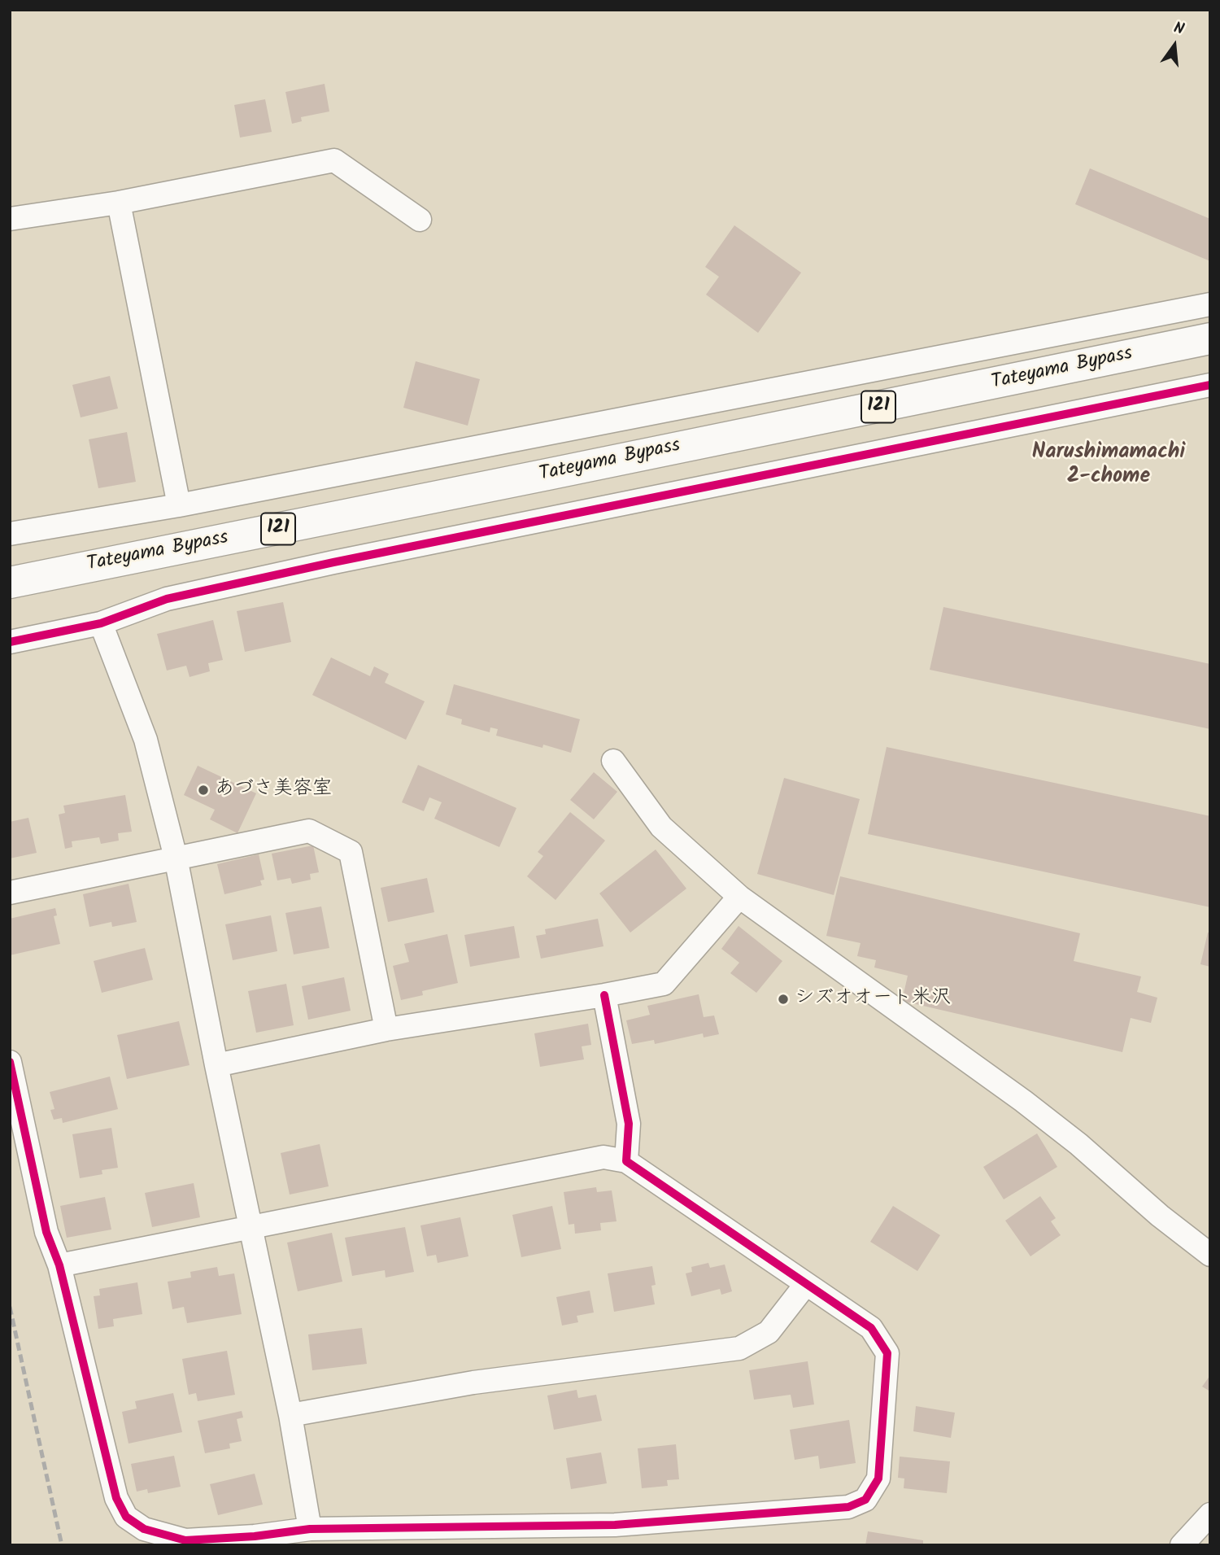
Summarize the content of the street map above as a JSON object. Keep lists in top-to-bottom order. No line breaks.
{"streets":{"highway":["Tateyama Bypass","121"]},"districts":["Narushimamachi 2-chome"],"places":["あづさ美容室","シズオオート米沢"],"north":"top"}
